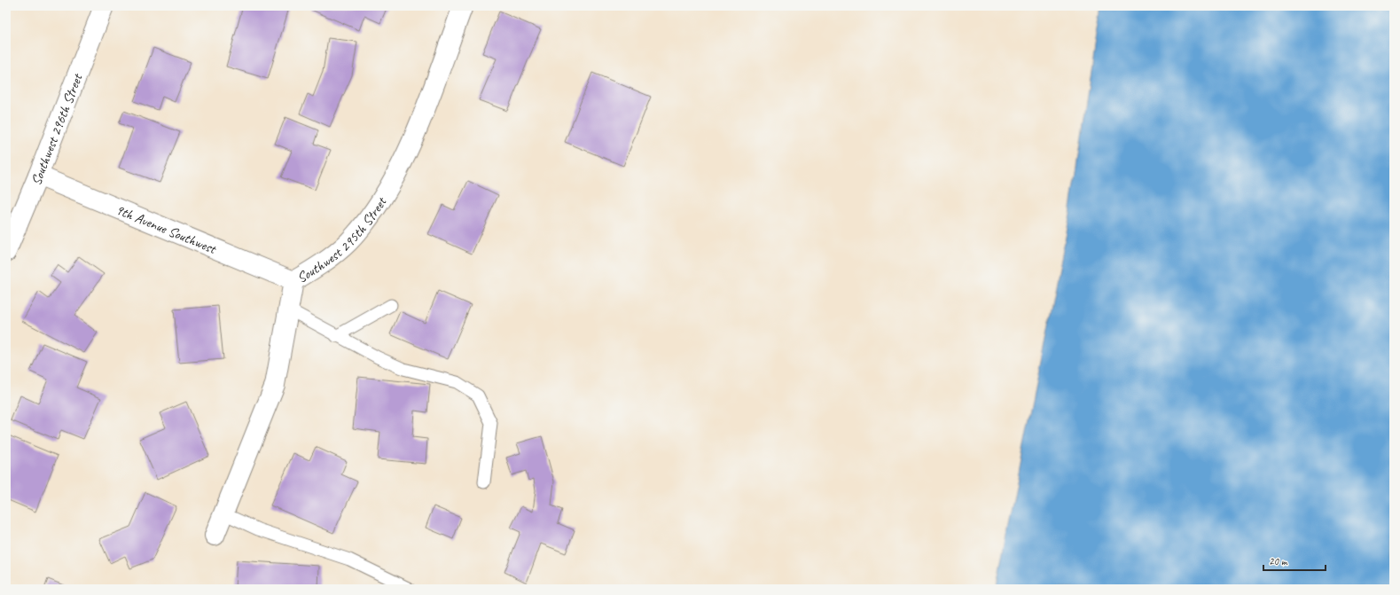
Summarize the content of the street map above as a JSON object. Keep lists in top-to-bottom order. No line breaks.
{"streets":{"street":["Southwest 296th Street","9th Avenue Southwest","Southwest 295th Street"]},"crossings":[["Southwest 296th Street","9th Avenue Southwest"],["9th Avenue Southwest","Southwest 295th Street"]],"scale_bar":"20 m"}
